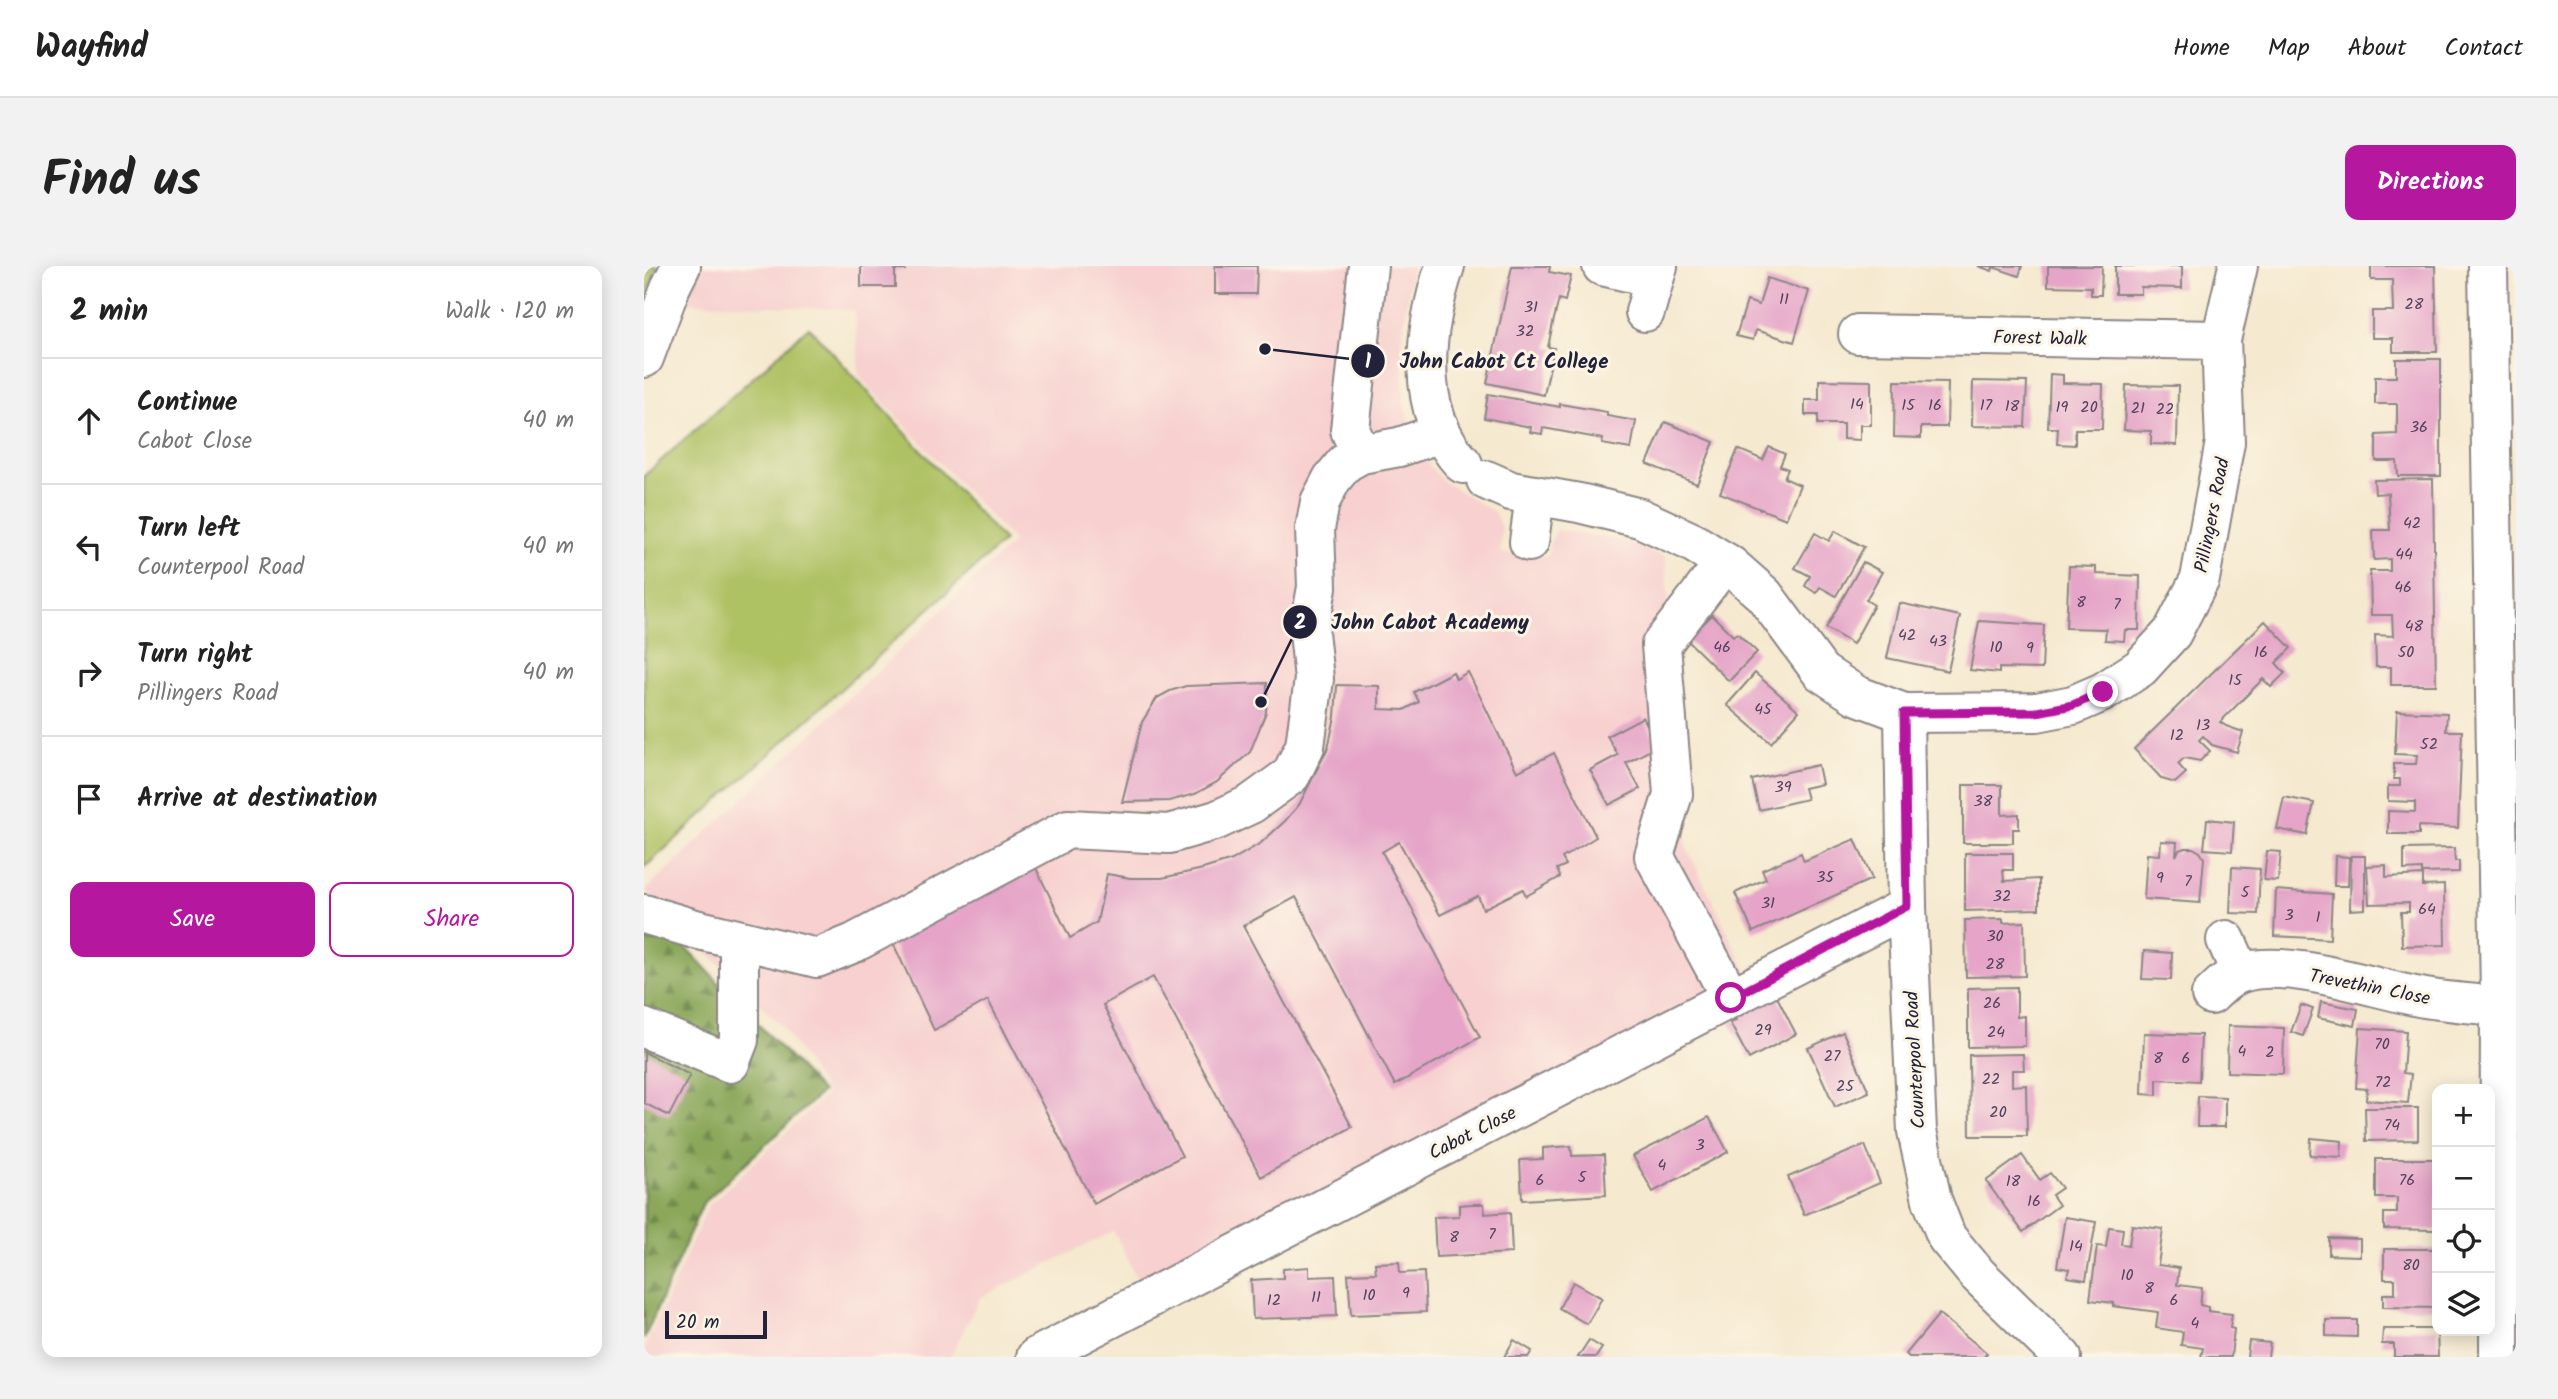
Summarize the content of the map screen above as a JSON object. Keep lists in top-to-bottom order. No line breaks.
{"streets":{"street":["Forest Walk","Pillingers Road","Trevethin Close","Counterpool Road","Cabot Close"]},"crossings":[["Forest Walk","Pillingers Road"],["Pillingers Road","Counterpool Road"],["Counterpool Road","Cabot Close"]],"places":["John Cabot Ct College","John Cabot Academy"],"house_numbers":["11","28","31","32","14","15","16","17","18","19","20","21","22","36","42","44","46","8","7","48","42","43","46","10","9","16","50","15","45","13","12","52","39","38","35","9","7","5","32","31","64","3","1","30","28","26","29","24","70","4","2","27","8","6","22","72","25","20","74","3","4","5","6","76","18","16","7","8","14","80","10","8","9","10","11","12","6","4"],"scale_bar":"20 m","page":{"header":"Wayfind","nav":["Home","Map","About","Contact"],"title":"Find us","buttons":["Directions",["Save","Share"]],"heading":["2 min","Walk · 120 m"],"list":[["Continue","Cabot Close","40 m"],["Turn left","Counterpool Road","40 m"],["Turn right","Pillingers Road","40 m"],"Arrive at destination"],"map_buttons":["+","−"],"scale":"20 m"}}
